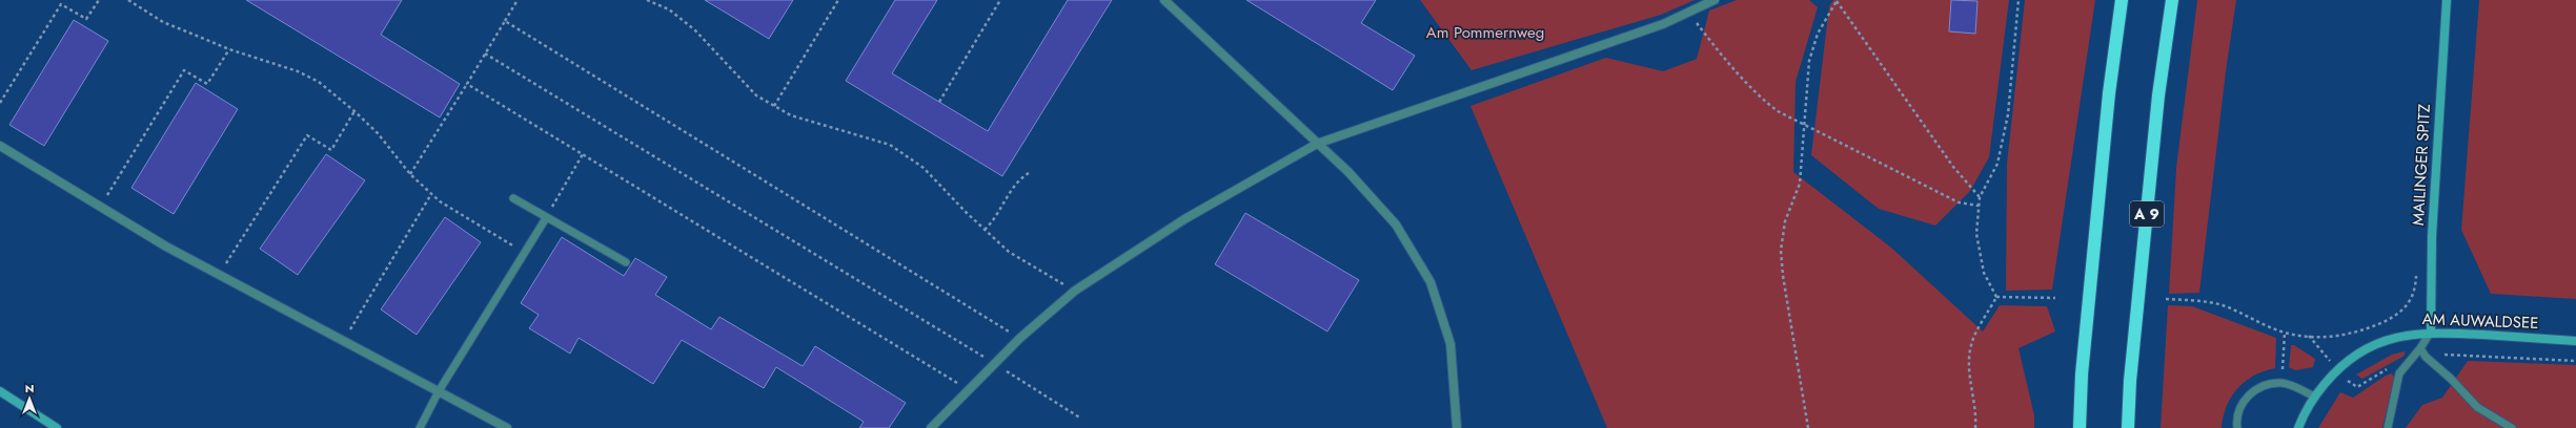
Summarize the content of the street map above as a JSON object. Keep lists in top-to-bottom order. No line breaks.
{"streets":{"highway":["A 9"],"street":["MAILINGER SPITZ","AM AUWALDSEE"]},"crossings":[["MAILINGER SPITZ","AM AUWALDSEE"]],"parks":["Am Pommernweg"],"north":"top"}
